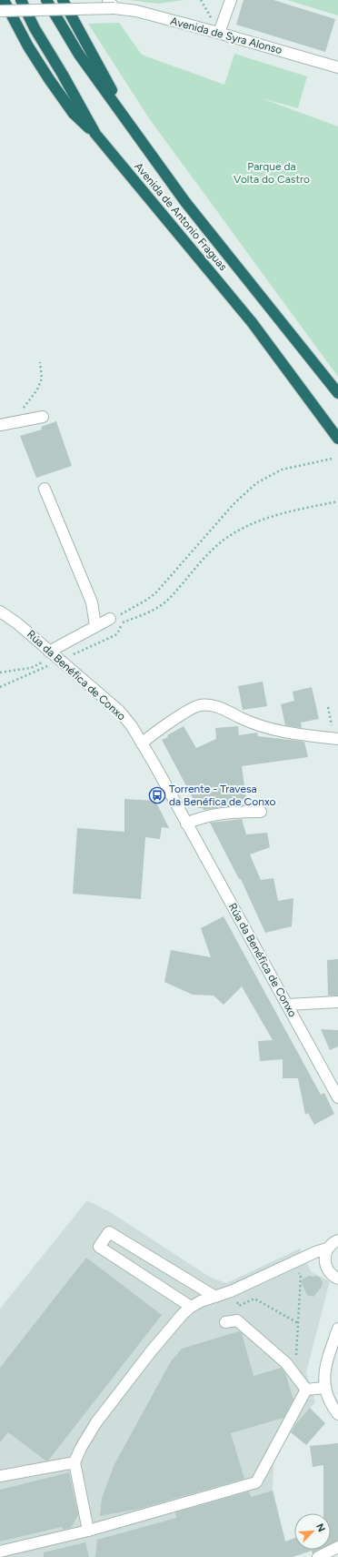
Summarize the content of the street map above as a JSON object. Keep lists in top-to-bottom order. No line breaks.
{"streets":{"highway":["Avenida de Antonio Fraguas"],"street":["Avenida de Syra Alonso","Rúa da Benéfica de Conxo"]},"parks":["Parque da Volta do Castro"],"places":{"bus stop":["Torrente - Travesa da Benéfica de Conxo"]},"north":"top right"}
